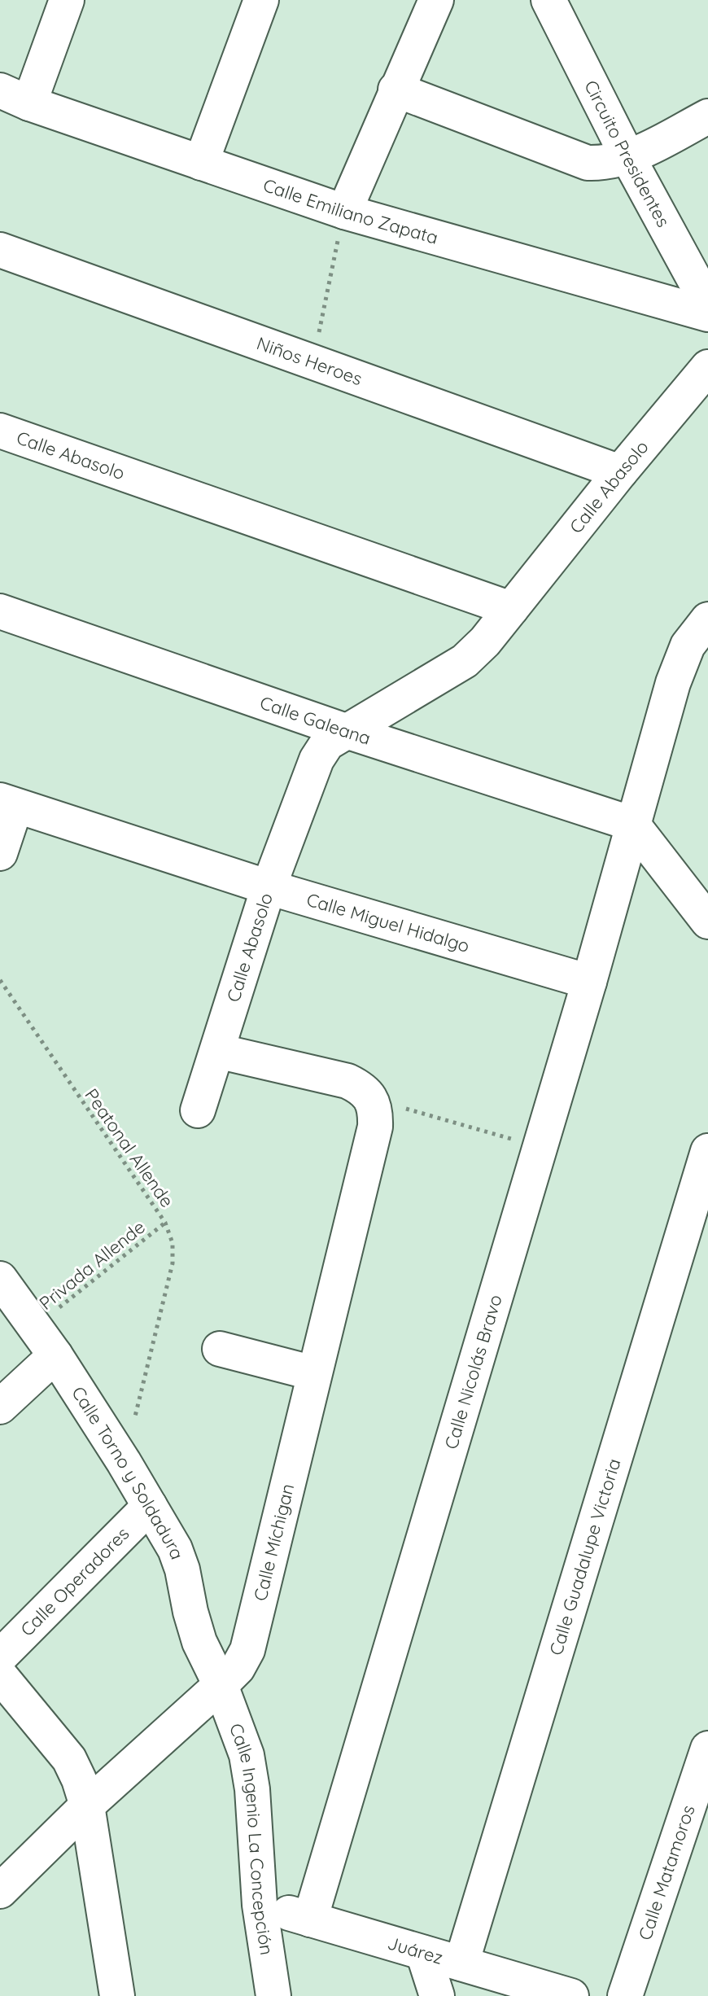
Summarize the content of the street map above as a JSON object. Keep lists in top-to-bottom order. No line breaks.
{"streets":{"street":["Circuito Presidentes","Calle Emiliano Zapata","Niños Heroes","Calle Abasolo","Calle Galeana","Calle Miguel Hidalgo","Calle Nicolás Bravo","Calle Torno y Soldadura","Calle Míchigan","Calle Guadalupe Victoria","Calle Operadores","Calle Ingenio La Concepción","Calle Matamoros","Juárez"],"path":["Peatonal Allende","Privada Allende"]},"crossings":[["Niños Heroes","Calle Abasolo"],["Calle Abasolo","Calle Galeana"],["Calle Abasolo","Calle Miguel Hidalgo"],["Calle Galeana","Calle Nicolás Bravo"],["Calle Miguel Hidalgo","Calle Nicolás Bravo"],["Peatonal Allende","Privada Allende"],["Peatonal Allende","Calle Torno y Soldadura"],["Privada Allende","Calle Torno y Soldadura"],["Calle Nicolás Bravo","Juárez"],["Calle Torno y Soldadura","Calle Míchigan"],["Calle Torno y Soldadura","Calle Operadores"],["Calle Torno y Soldadura","Calle Ingenio La Concepción"],["Calle Míchigan","Calle Ingenio La Concepción"],["Calle Guadalupe Victoria","Juárez"],["Calle Ingenio La Concepción","Juárez"]]}
